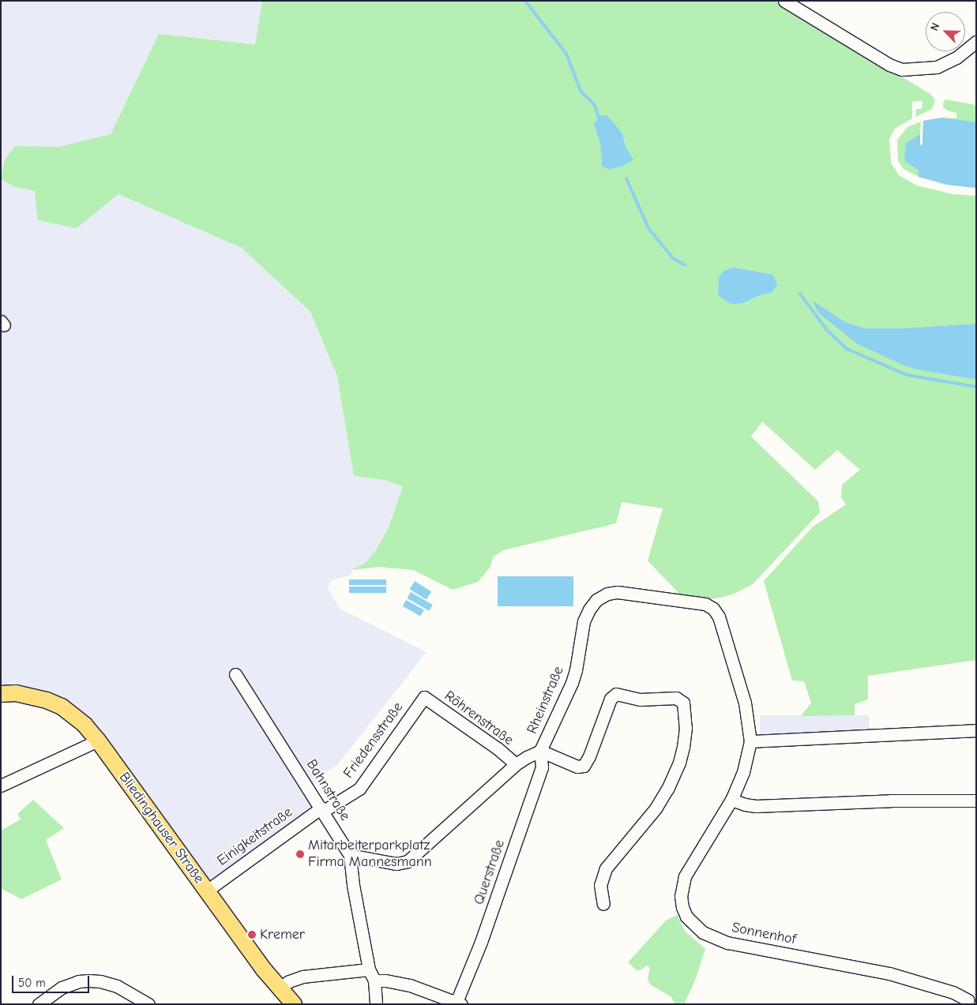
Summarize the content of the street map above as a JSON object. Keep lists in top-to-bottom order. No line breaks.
{"streets":{"main road":["Bliedinghauser Straße"],"street":["Rheinstraße","Röhrenstraße","Friedensstraße","Bahnstraße","Einigkeitstraße","Querstraße","Sonnenhof"]},"crossings":[["Rheinstraße","Röhrenstraße"],["Rheinstraße","Bahnstraße"],["Rheinstraße","Querstraße"],["Rheinstraße","Sonnenhof"],["Röhrenstraße","Friedensstraße"],["Friedensstraße","Bahnstraße"],["Friedensstraße","Einigkeitstraße"],["Bahnstraße","Einigkeitstraße"],["Bliedinghauser Straße","Einigkeitstraße"]],"places":["Mitarbeiterparkplatz Firma Mannesmann","Kremer"],"scale_bar":"50 m","north":"top left"}
